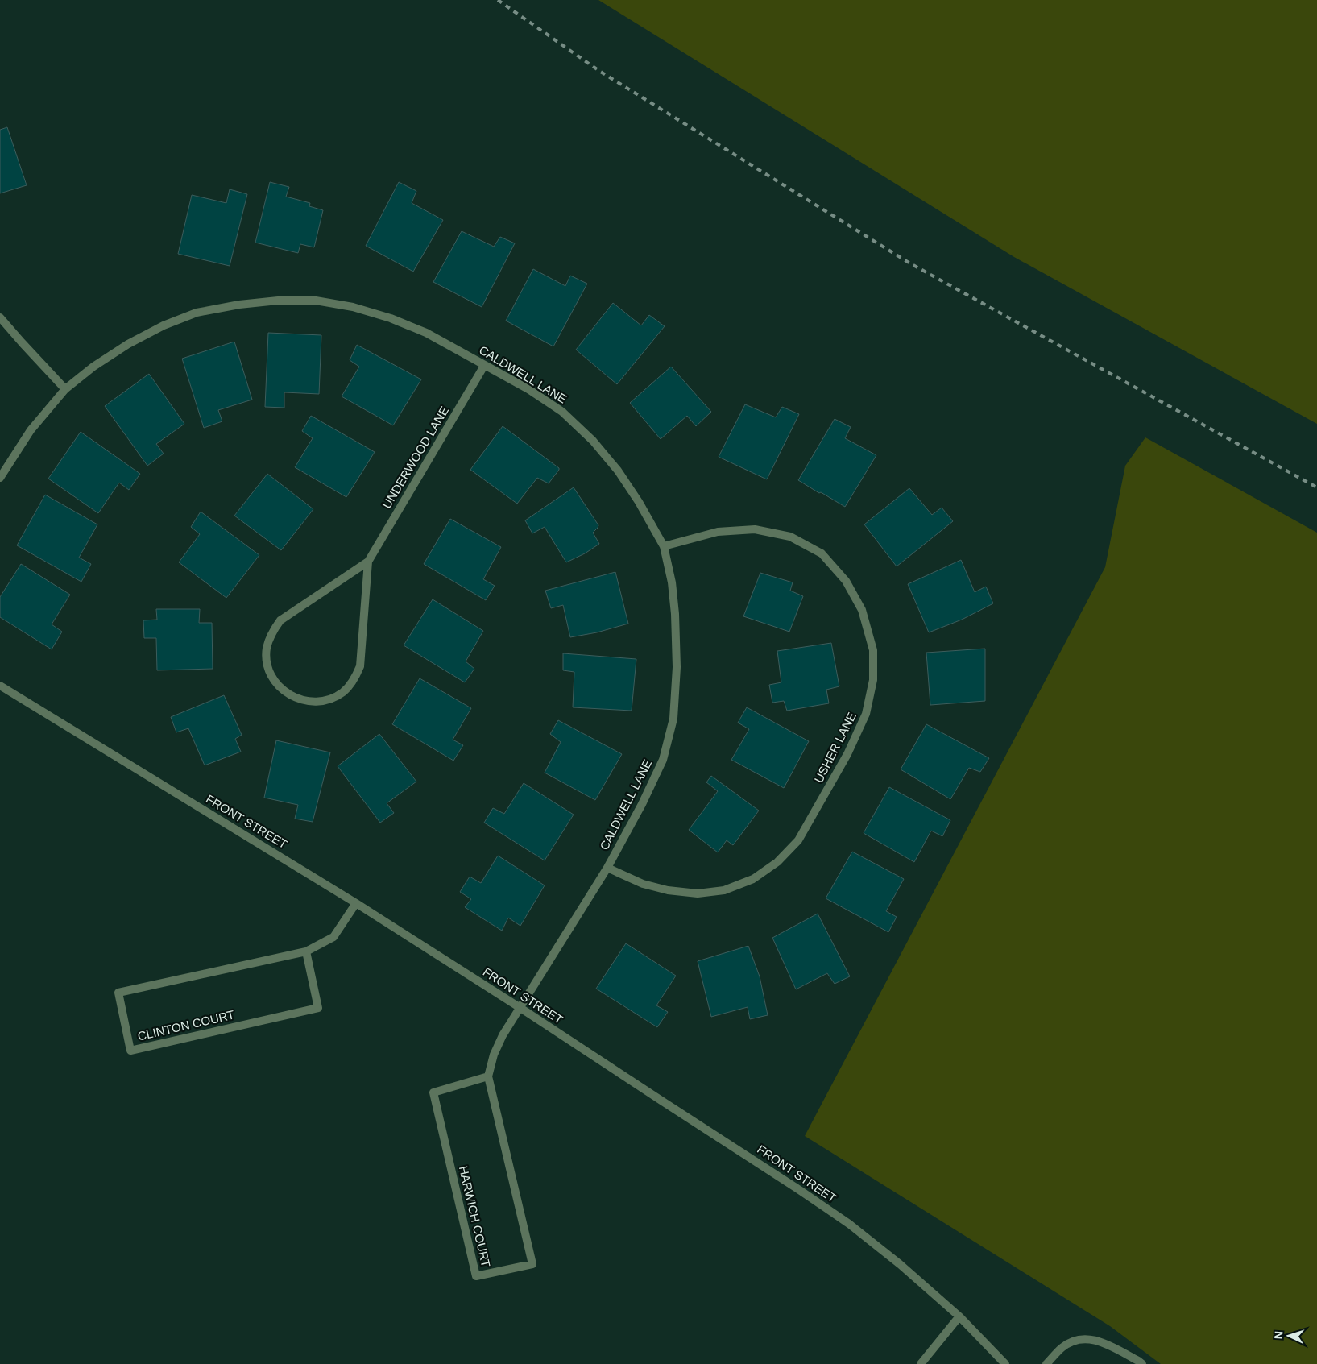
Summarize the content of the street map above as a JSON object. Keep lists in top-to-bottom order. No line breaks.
{"streets":{"street":["CALDWELL LANE","UNDERWOOD LANE","USHER LANE","FRONT STREET","CLINTON COURT","HARWICH COURT"]},"crossings":[["CALDWELL LANE","UNDERWOOD LANE"],["CALDWELL LANE","USHER LANE"],["CALDWELL LANE","FRONT STREET"],["CALDWELL LANE","HARWICH COURT"],["FRONT STREET","CLINTON COURT"],["FRONT STREET","HARWICH COURT"]],"north":"left"}
